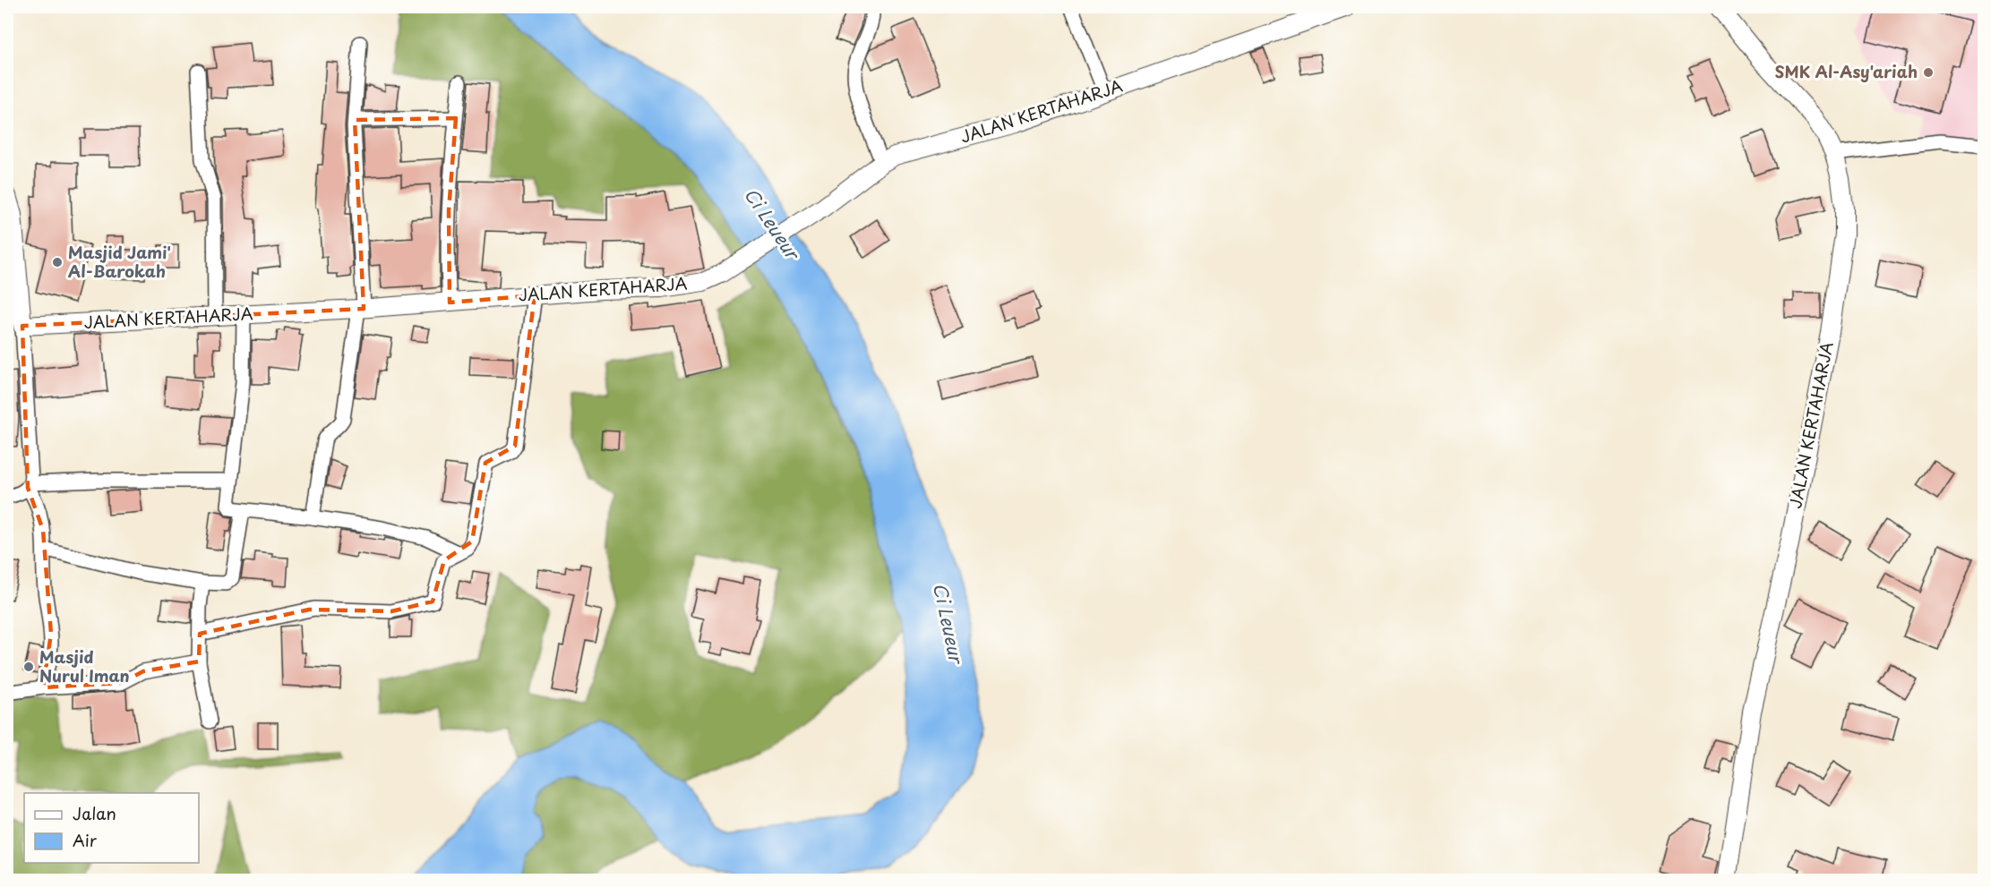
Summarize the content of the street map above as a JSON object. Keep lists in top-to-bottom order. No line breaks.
{"streets":{"street":["JALAN KERTAHARJA"]},"water":["Ci Leueur"],"places":["SMK Al-Asy'ariah","Masjid Jami' Al-Barokah","Masjid Nurul Iman"],"legend":["Jalan","Air"]}
